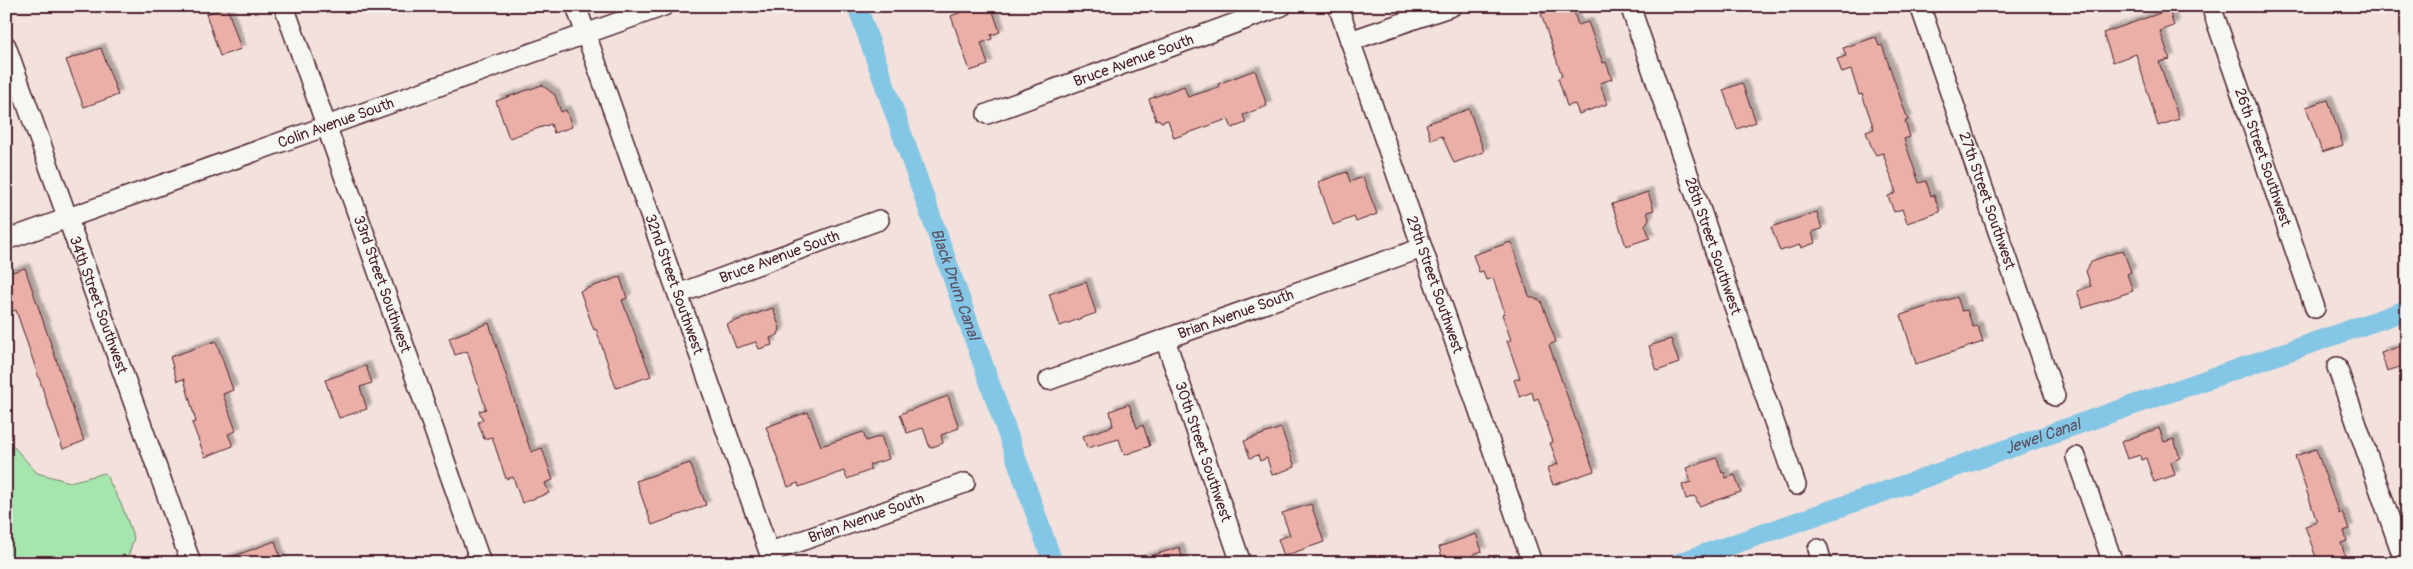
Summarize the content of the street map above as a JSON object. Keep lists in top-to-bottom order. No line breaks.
{"streets":{"street":["Bruce Avenue South","Colin Avenue South","26th Street Southwest","27th Street Southwest","28th Street Southwest","33rd Street Southwest","32nd Street Southwest","29th Street Southwest","34th Street Southwest","Brian Avenue South","30th Street Southwest"]},"crossings":[["Bruce Avenue South","32nd Street Southwest"],["Colin Avenue South","33rd Street Southwest"],["Colin Avenue South","32nd Street Southwest"],["Colin Avenue South","34th Street Southwest"],["32nd Street Southwest","Brian Avenue South"],["29th Street Southwest","Brian Avenue South"],["Brian Avenue South","30th Street Southwest"]],"water":["Black Drum Canal","Jewel Canal"]}
